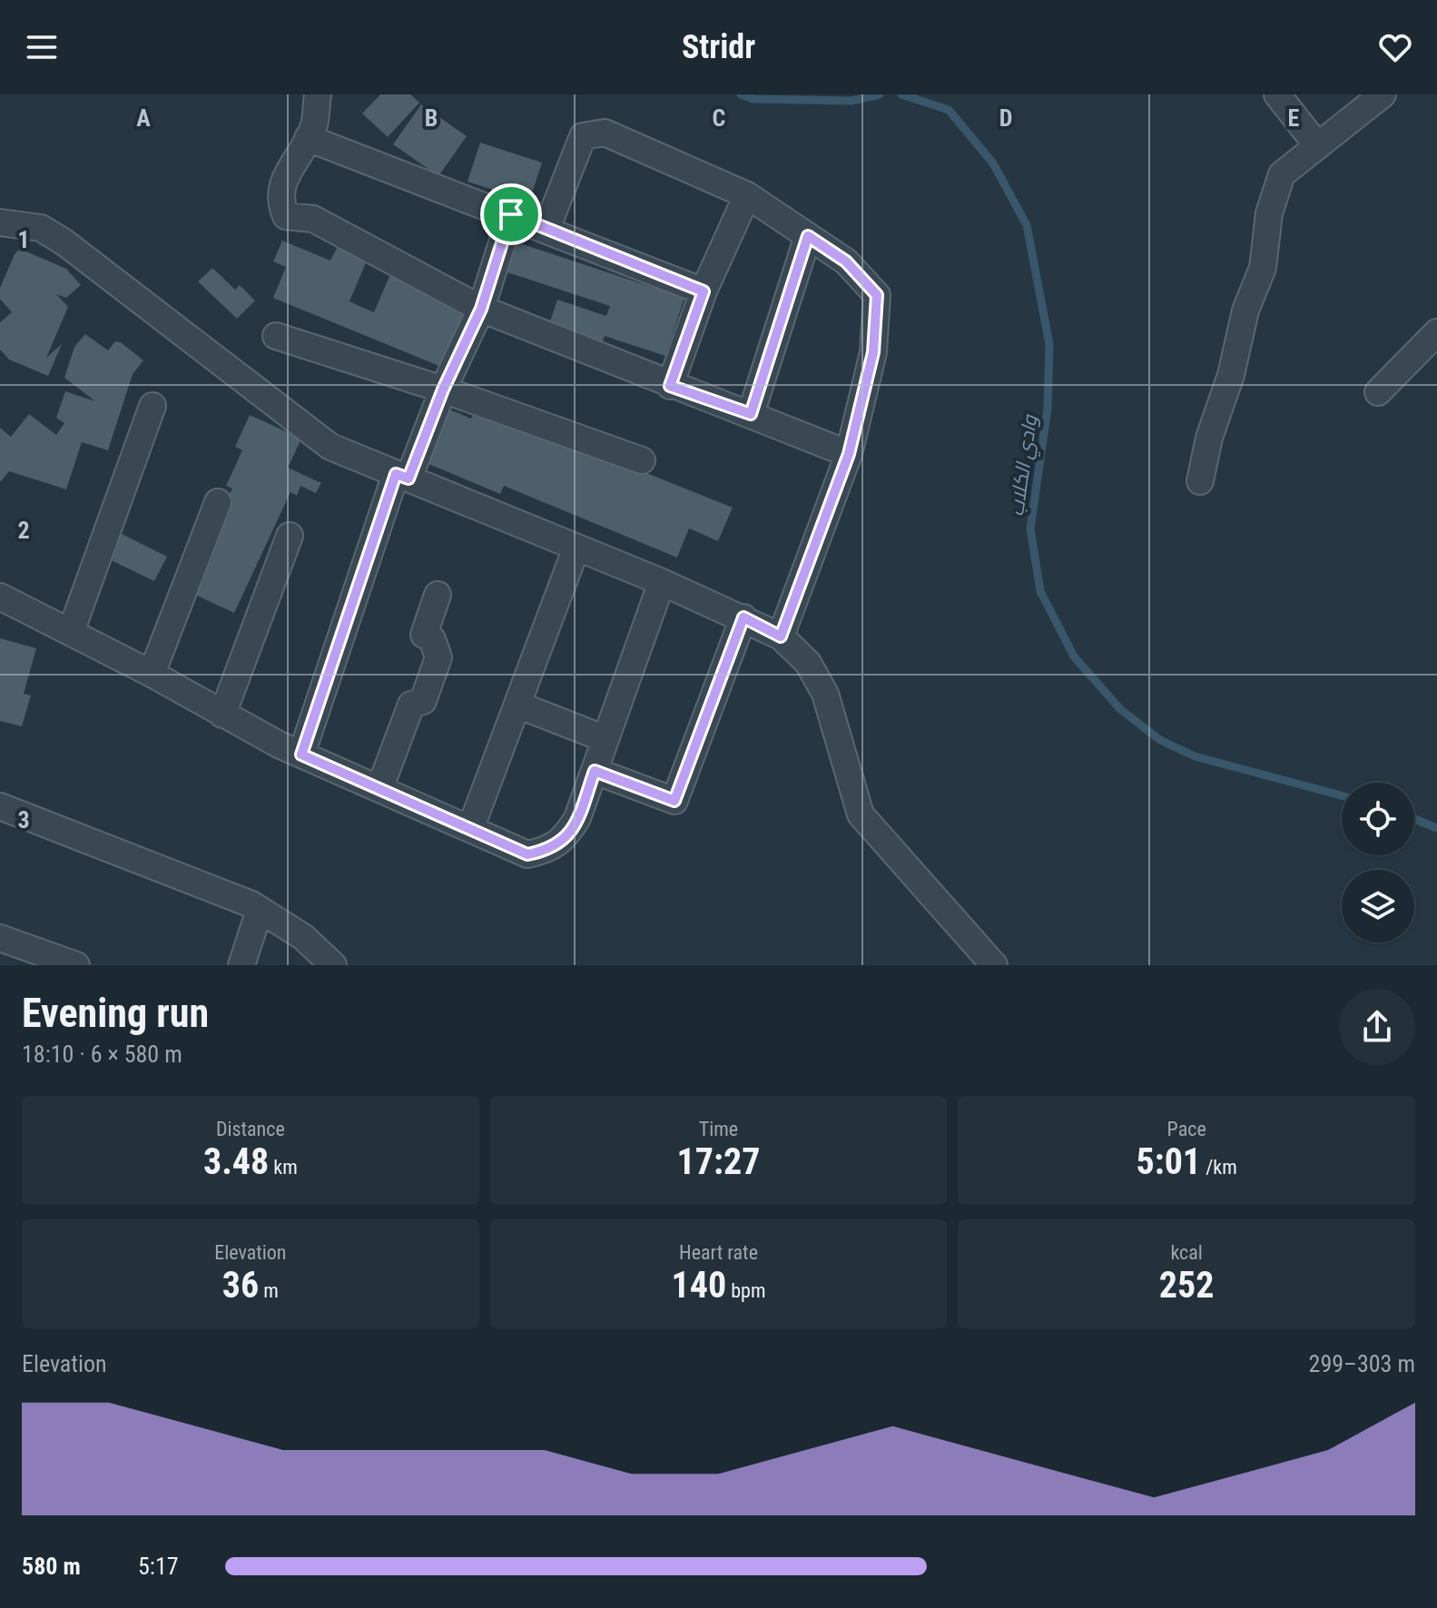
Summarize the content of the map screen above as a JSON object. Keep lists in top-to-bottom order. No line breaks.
{"water":["وادي الكلاب"],"page":{"header":"Stridr","heading":["Evening run","18:10 · 6 × 580 m"],"stats":[["Distance","3.48 km"],["Time","17:27"],["Pace","5:01 /km"],["Elevation","36 m"],["Heart rate","140 bpm"],["kcal","252"]],"chart":["Elevation","299–303 m"],"list":[{"name":"580 m","note":"5:17"}]},"grid":{"columns":["A","B","C","D","E"],"rows":["1","2","3"]}}
